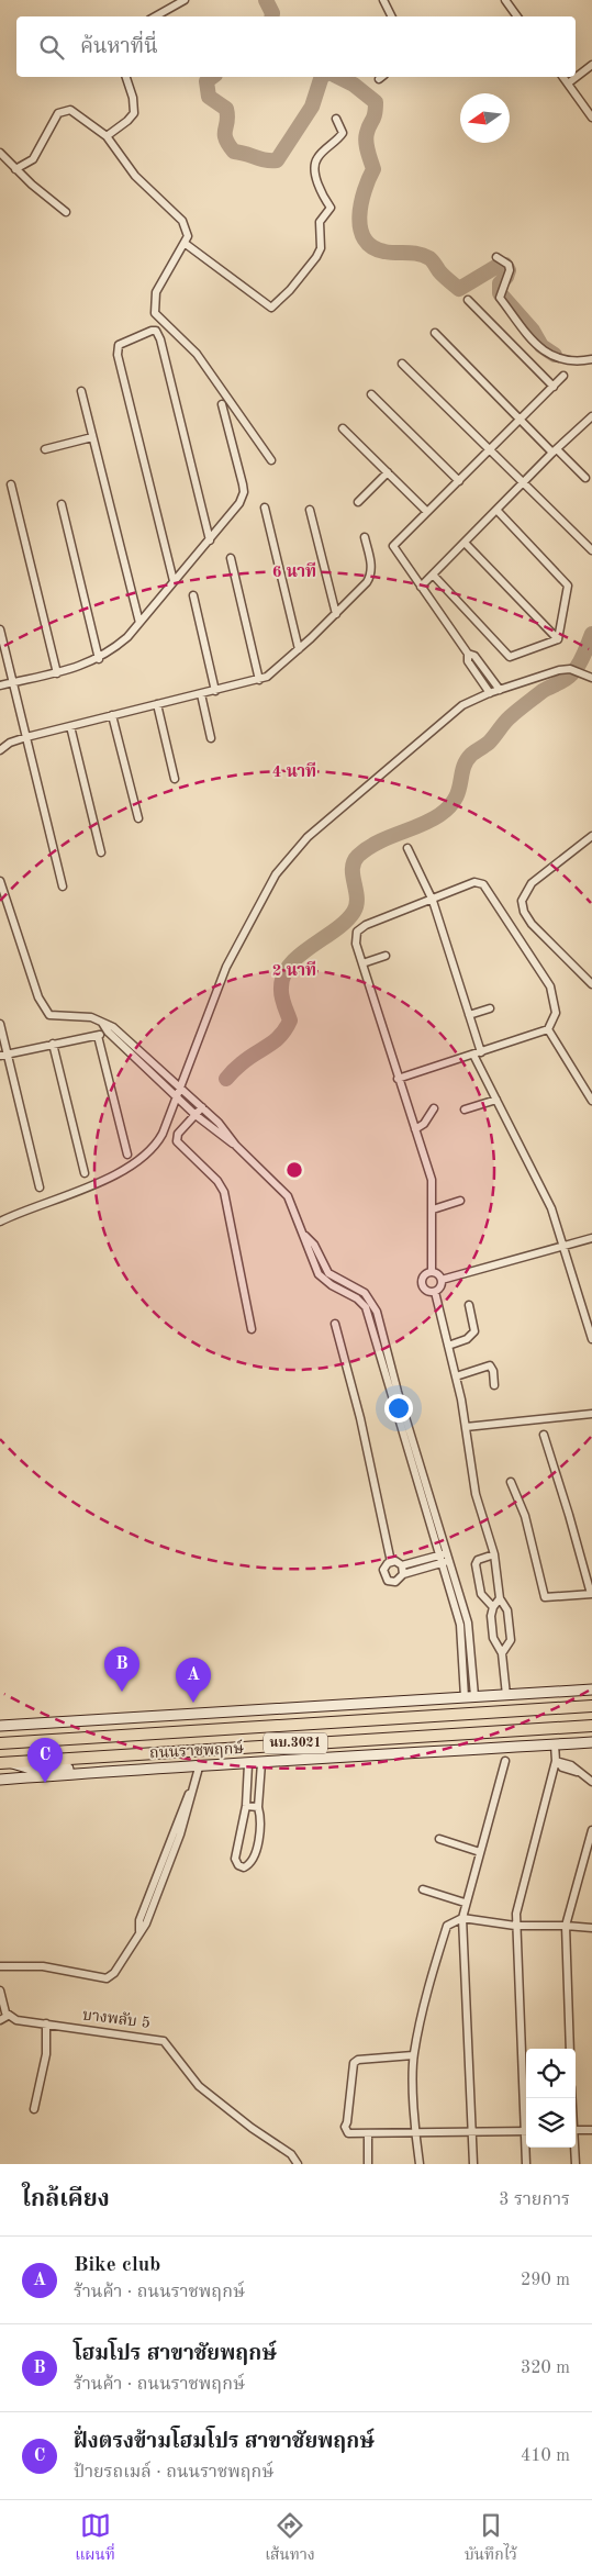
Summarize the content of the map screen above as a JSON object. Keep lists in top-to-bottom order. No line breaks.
{"streets":{"main road":["นบ.3021","ถนนราชพฤกษ์"],"street":["บางพลับ 5"]},"north":"left","page":{"search":"ค้นหาที่นี่","pins":["B","A","C"],"heading":["ใกล้เคียง","3 รายการ"],"list":[{"mark":"A","name":"Bike club","note":"ร้านค้า · ถนนราชพฤกษ์","value":"290 m"},{"mark":"B","name":"โฮมโปร สาขาชัยพฤกษ์","note":"ร้านค้า · ถนนราชพฤกษ์","value":"320 m"},{"mark":"C","name":"ฝั่งตรงข้ามโฮมโปร สาขาชัยพฤกษ์","note":"ป้ายรถเมล์ · ถนนราชพฤกษ์","value":"410 m"}],"nav":["แผนที่","เส้นทาง","บันทึกไว้"]},"rings":["6 นาที","4 นาที","2 นาที"]}
